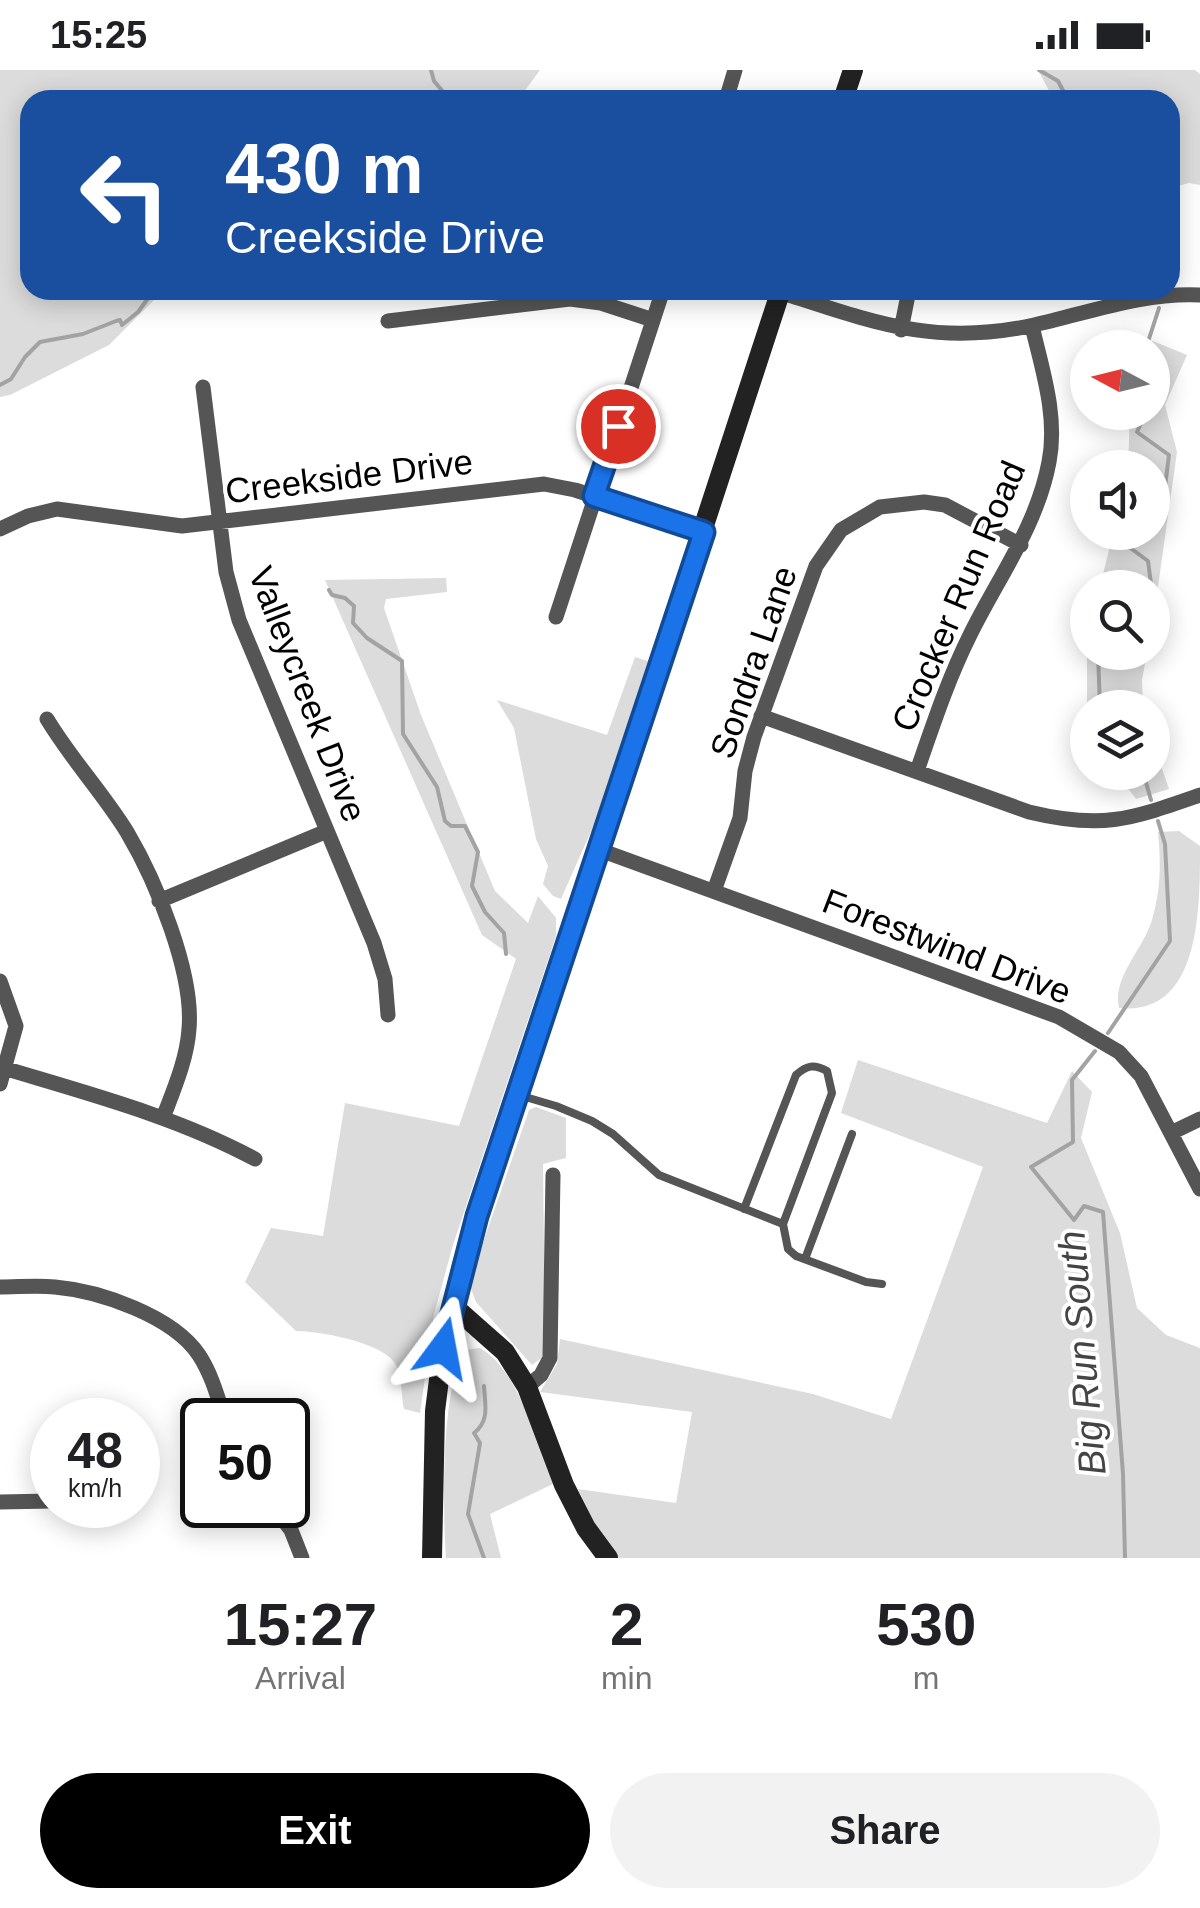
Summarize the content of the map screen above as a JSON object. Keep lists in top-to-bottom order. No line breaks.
{"streets":{"street":["Creekside Drive","Crocker Run Road","Sondra Lane","Valleycreek Drive","Forestwind Drive"]},"crossings":[["Creekside Drive","Valleycreek Drive"],["Crocker Run Road","Sondra Lane"],["Sondra Lane","Forestwind Drive"]],"water":["Big Run South"],"north":"left","page":{"status":"15:25","turn":["430 m","Creekside Drive"],"speed":"48 km/h","limit":"50","eta":["15:27","Arrival","2","min","530","m"],"buttons":["Exit","Share"]}}
